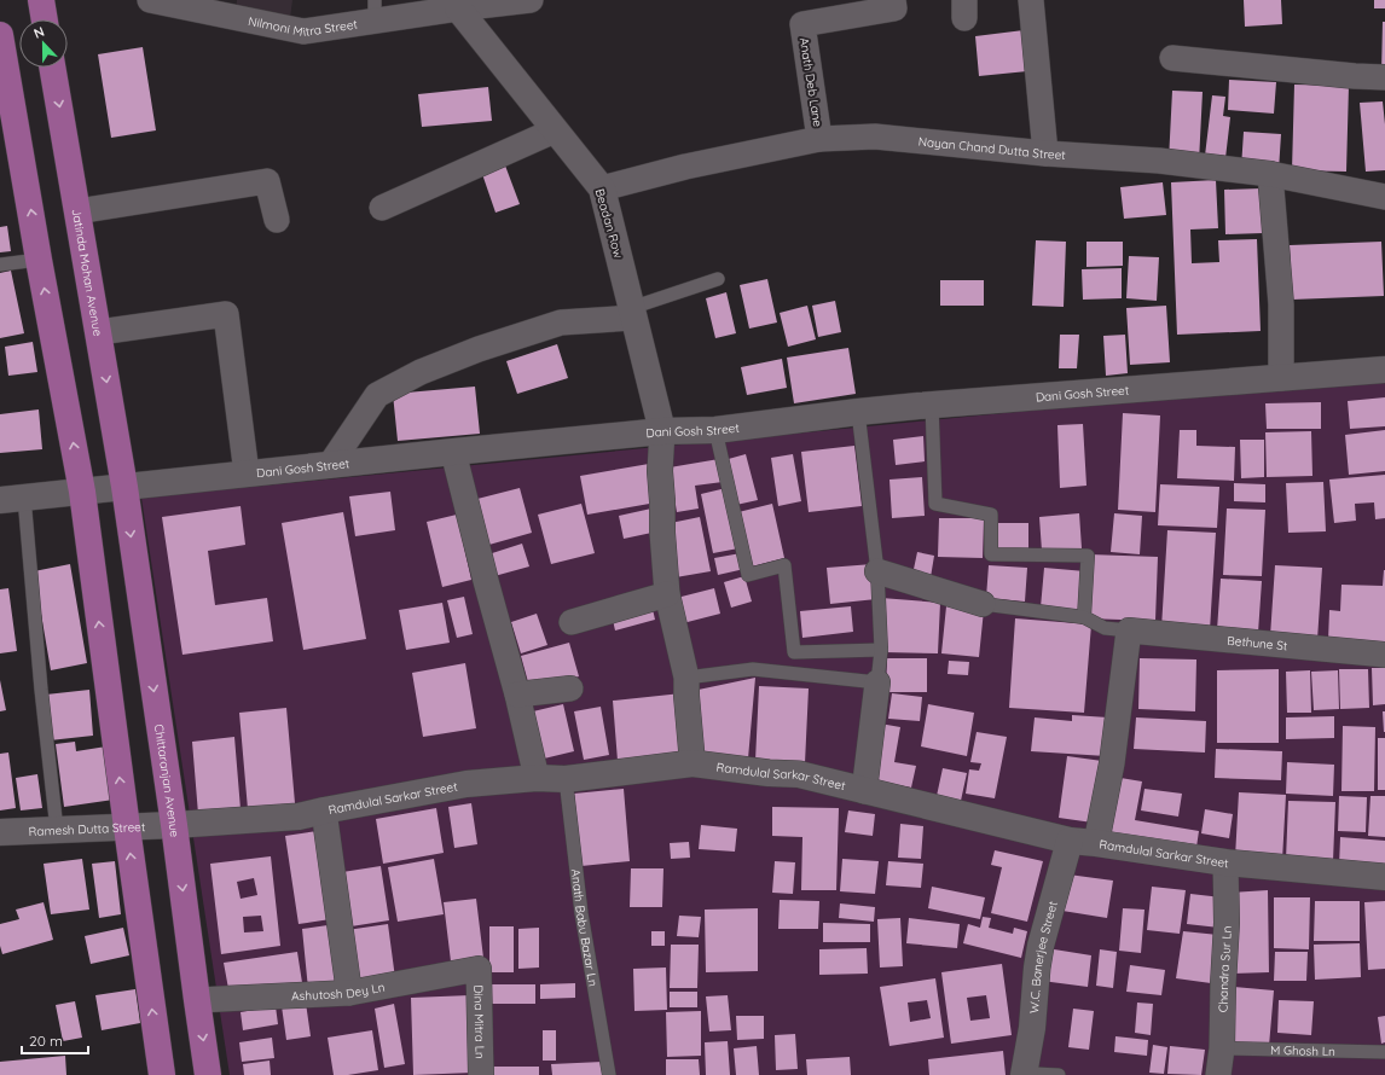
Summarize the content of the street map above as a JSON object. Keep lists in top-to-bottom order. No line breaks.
{"streets":{"main road":["Jatinda Mohan Avenue","Chittaranjan Avenue"],"street":["Nilmoni Mitra Street","Anath Deb Lane","Nayan Chand Dutta Street","Beadan Row","Dani Gosh Street","Bethune St","Ramdulal Sarkar Street","Ramesh Dutta Street","W.C. Banerjee Street","Chandra Sur Ln","Ashutosh Dey Ln","Dina Mitra Ln"],"lane":["Anath Babu Bazar Ln","M Ghosh Ln"]},"crossings":[["Nilmoni Mitra Street","Beadan Row"],["Anath Deb Lane","Nayan Chand Dutta Street"],["Nayan Chand Dutta Street","Beadan Row"],["Beadan Row","Dani Gosh Street"],["Jatinda Mohan Avenue","Dani Gosh Street"],["Jatinda Mohan Avenue","Chittaranjan Avenue"],["Dani Gosh Street","Chittaranjan Avenue"],["Ramdulal Sarkar Street","Chittaranjan Avenue"],["Ramdulal Sarkar Street","Ramesh Dutta Street"],["Ramdulal Sarkar Street","Anath Babu Bazar Ln"],["Ramdulal Sarkar Street","W.C. Banerjee Street"],["Ramdulal Sarkar Street","Chandra Sur Ln"],["Chittaranjan Avenue","Ramesh Dutta Street"],["Chittaranjan Avenue","Ashutosh Dey Ln"],["Chandra Sur Ln","M Ghosh Ln"],["Ashutosh Dey Ln","Dina Mitra Ln"]],"scale_bar":"20 m","north":"top"}
